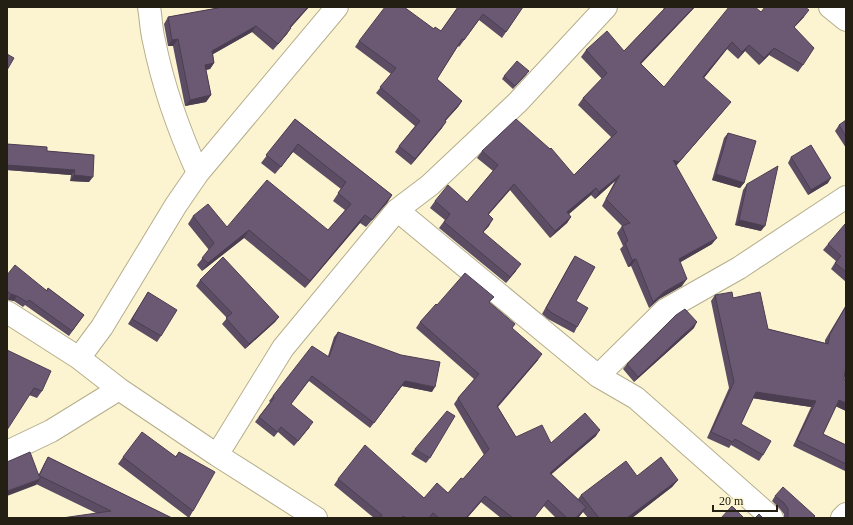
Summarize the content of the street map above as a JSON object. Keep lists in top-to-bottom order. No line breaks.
{"scale_bar":"20 m"}
